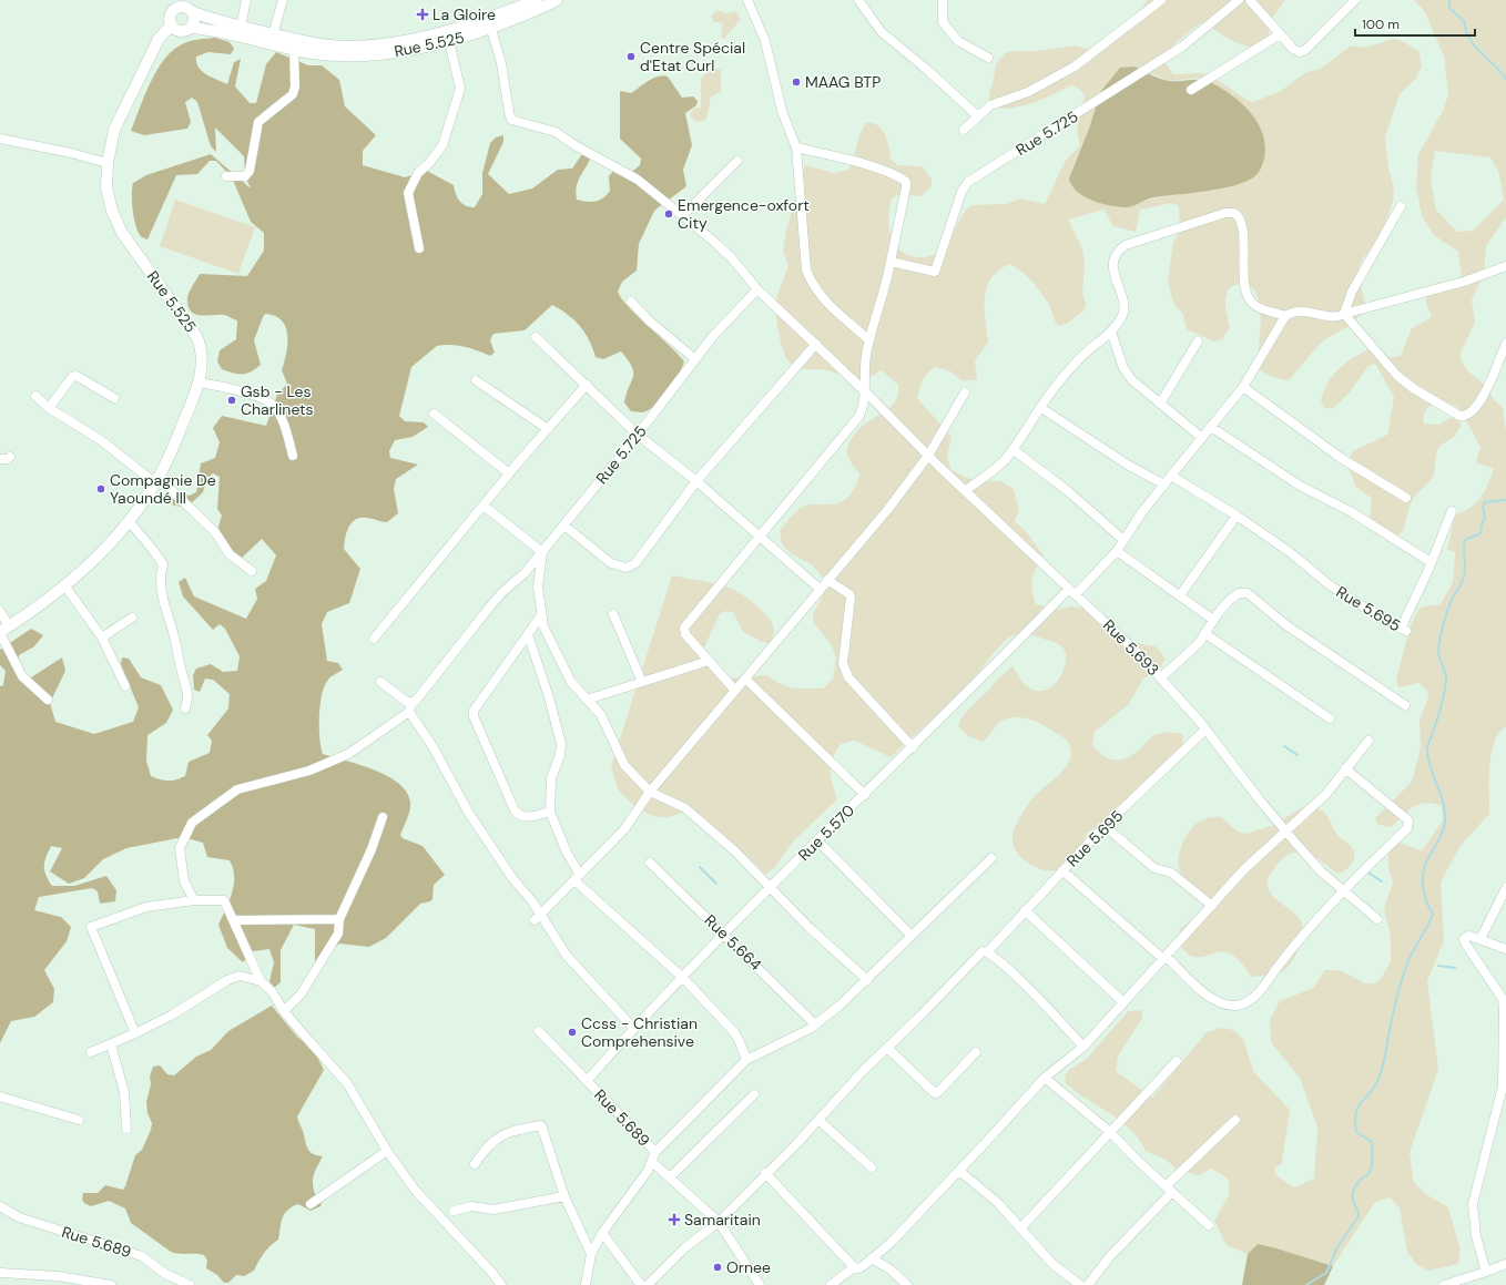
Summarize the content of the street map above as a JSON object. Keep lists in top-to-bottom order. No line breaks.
{"streets":{"street":["Rue 5.525","Rue 5.725","Rue 5.695","Rue 5.693","Rue 5.570","Rue 5.664","Rue 5.689"]},"crossings":[["Rue 5.695","Rue 5.693"],["Rue 5.695","Rue 5.570"],["Rue 5.693","Rue 5.570"],["Rue 5.570","Rue 5.664"],["Rue 5.570","Rue 5.689"]],"places":{"health":["La Gloire","Samaritain"],"other":["Centre Spécial d'Etat Curl","MAAG BTP","Emergence-oxfort City","Gsb - Les Charlinets","Compagnie De Yaoundé lll","Ccss - Christian Comprehensive","Ornee"]},"scale_bar":"100 m"}
